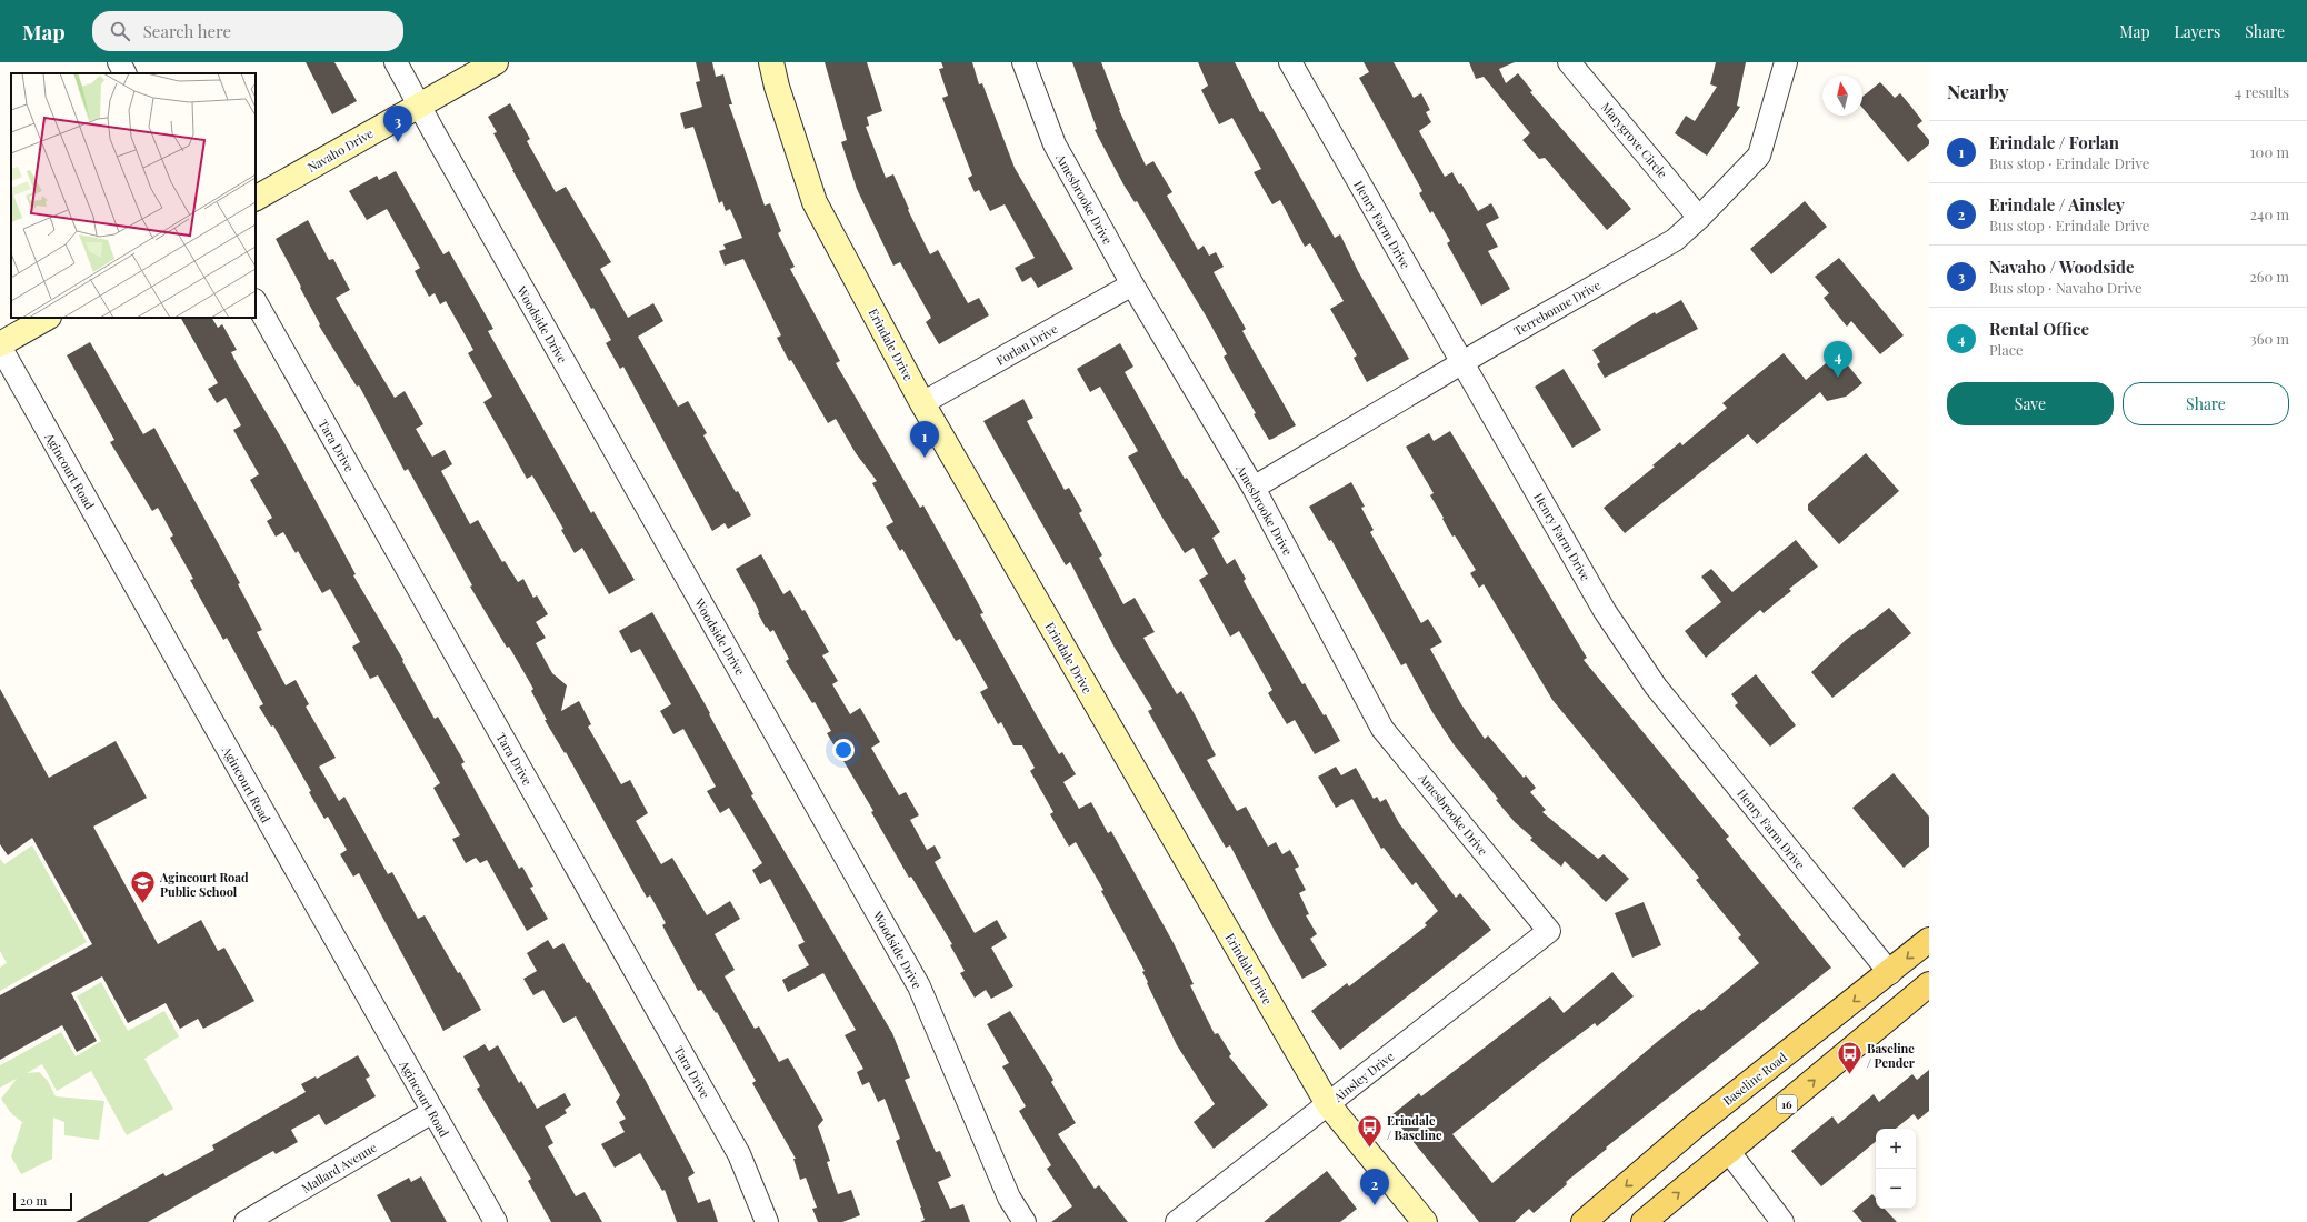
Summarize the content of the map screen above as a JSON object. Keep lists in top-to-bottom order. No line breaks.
{"streets":{"main road":["Baseline Road","16"],"street":["Marygrove Circle","Navaho Drive","Amesbrooke Drive","Henry Farm Drive","Terrebonne Drive","Woodside Drive","Erindale Drive","Forlan Drive","Tara Drive","Agincourt Road","Ainsley Drive","Mallard Avenue"]},"crossings":[["Marygrove Circle","Terrebonne Drive"],["Navaho Drive","Woodside Drive"],["Amesbrooke Drive","Terrebonne Drive"],["Amesbrooke Drive","Forlan Drive"],["Amesbrooke Drive","Ainsley Drive"],["Henry Farm Drive","Terrebonne Drive"],["Henry Farm Drive","Baseline Road"],["Erindale Drive","Forlan Drive"],["Erindale Drive","Ainsley Drive"],["Agincourt Road","Mallard Avenue"]],"places":{"school or university":["Agincourt Road Public School"],"bus stop":["Baseline / Pender","Erindale / Baseline"]},"scale_bar":"20 m","north":"top","page":{"header":"Map","search":"Search here","nav":["Map","Layers","Share"],"heading":["Nearby","4 results"],"pins":["3","4","1","2"],"list":[{"mark":"1","name":"Erindale / Forlan","note":"Bus stop · Erindale Drive","value":"100 m"},{"mark":"2","name":"Erindale / Ainsley","note":"Bus stop · Erindale Drive","value":"240 m"},{"mark":"3","name":"Navaho / Woodside","note":"Bus stop · Navaho Drive","value":"260 m"},{"mark":"4","name":"Rental Office","note":"Place","value":"360 m"}],"buttons":["Save","Share"],"map_buttons":["+","−"],"scale":"20 m"}}
